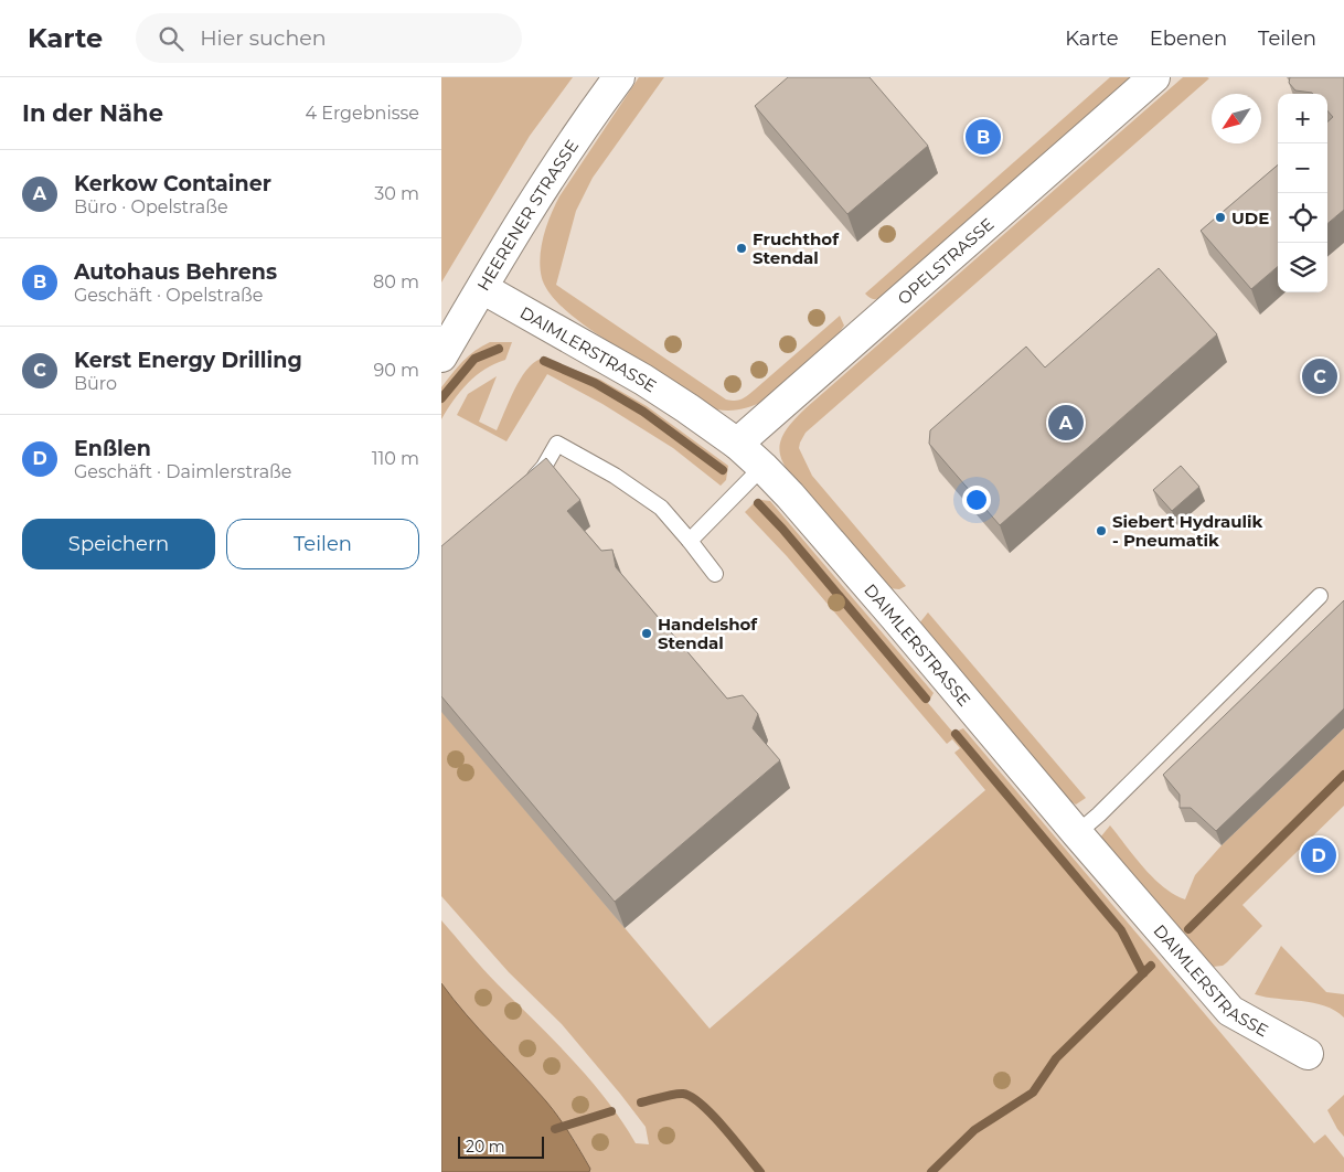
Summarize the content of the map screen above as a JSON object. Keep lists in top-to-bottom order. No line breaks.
{"streets":{"street":["HEERENER STRASSE","OPELSTRASSE","DAIMLERSTRASSE"]},"crossings":[["HEERENER STRASSE","DAIMLERSTRASSE"],["OPELSTRASSE","DAIMLERSTRASSE"]],"places":["UDE","Fruchthof Stendal","Siebert Hydraulik - Pneumatik","Handelshof Stendal"],"scale_bar":"20 m","north":"bottom left","page":{"header":"Karte","search":"Hier suchen","nav":["Karte","Ebenen","Teilen"],"heading":["In der Nähe","4 Ergebnisse"],"map_buttons":["+","−"],"pins":["B","C","A","D"],"list":[{"mark":"A","name":"Kerkow Container","note":"Büro · Opelstraße","value":"30 m"},{"mark":"B","name":"Autohaus Behrens","note":"Geschäft · Opelstraße","value":"80 m"},{"mark":"C","name":"Kerst Energy Drilling","note":"Büro","value":"90 m"},{"mark":"D","name":"Enßlen","note":"Geschäft · Daimlerstraße","value":"110 m"}],"buttons":["Speichern","Teilen"],"scale":"20 m"}}
